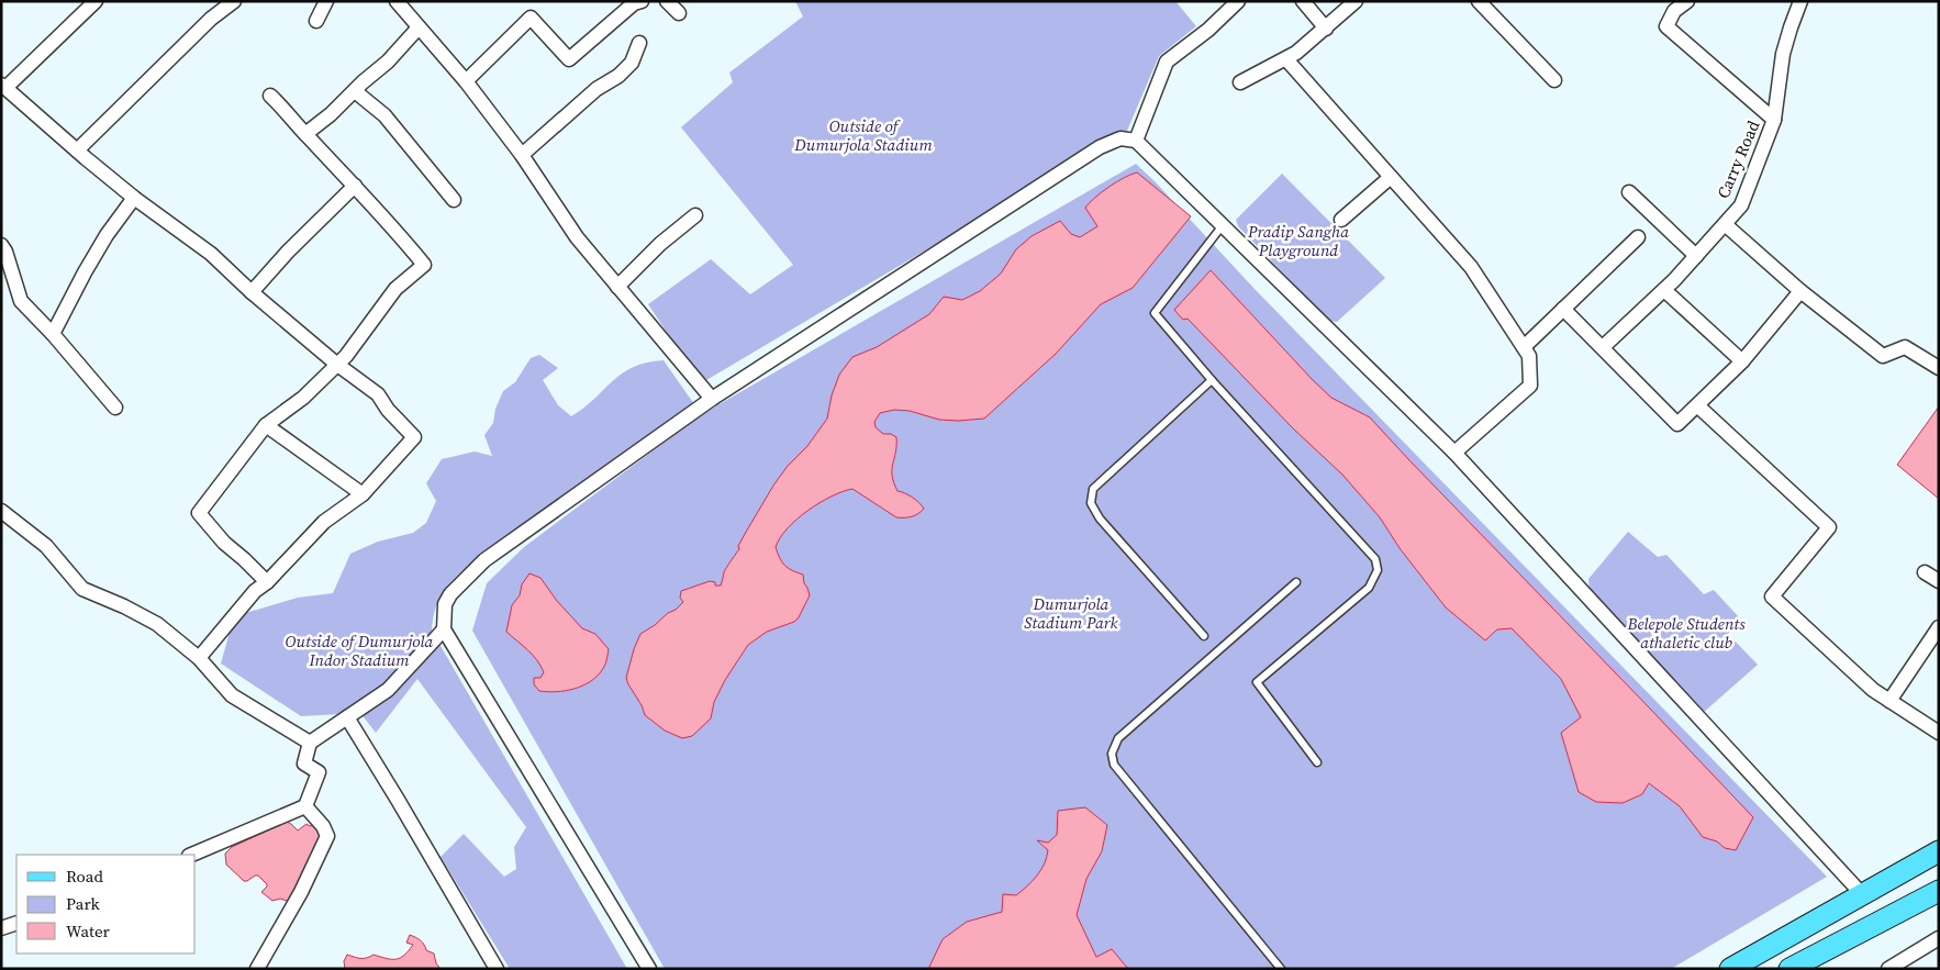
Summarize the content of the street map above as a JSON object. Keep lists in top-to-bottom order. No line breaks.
{"streets":{"street":["Carry Road"]},"parks":["Outside of Dumurjola Stadium","Pradip Sangha Playground","Dumurjola Stadium Park","Belepole Students athaletic club","Outside of Dumurjola Indor Stadium"],"legend":["Road","Park","Water"]}
